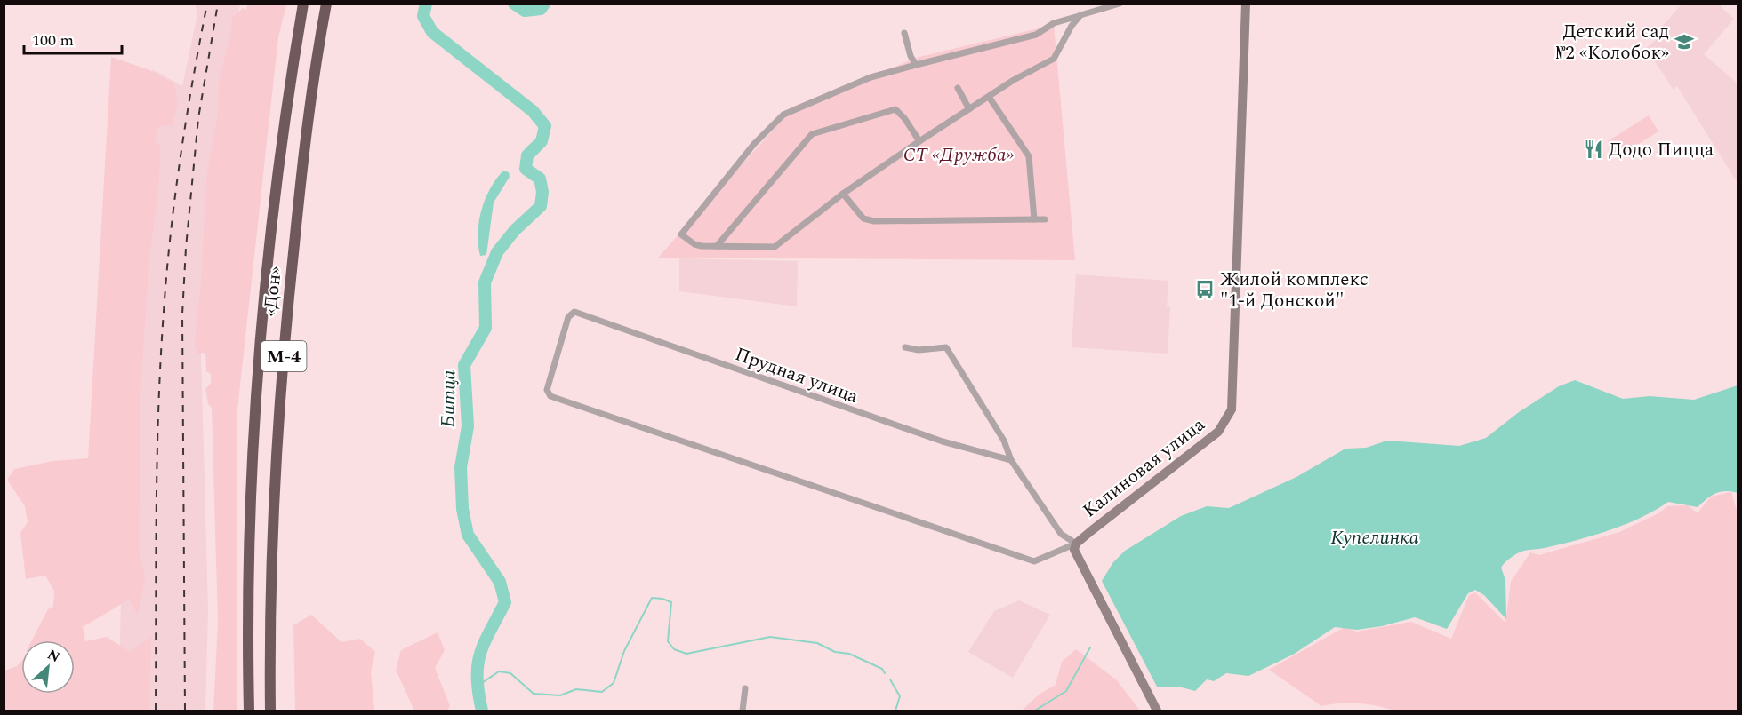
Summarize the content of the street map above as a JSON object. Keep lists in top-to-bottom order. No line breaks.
{"streets":{"highway":["«Дон»","М-4"],"street":["Прудная улица","Калиновая улица"]},"crossings":[["Прудная улица","Калиновая улица"]],"water":["Битца","Купелинка"],"parks":["СТ «Дружба»"],"places":{"school or university":["Детский сад №2 «Колобок»"],"restaurant":["Додо Пицца"],"bus stop":["Жилой комплекс \"1-й Донской\""]},"scale_bar":"100 m","north":"top right"}
